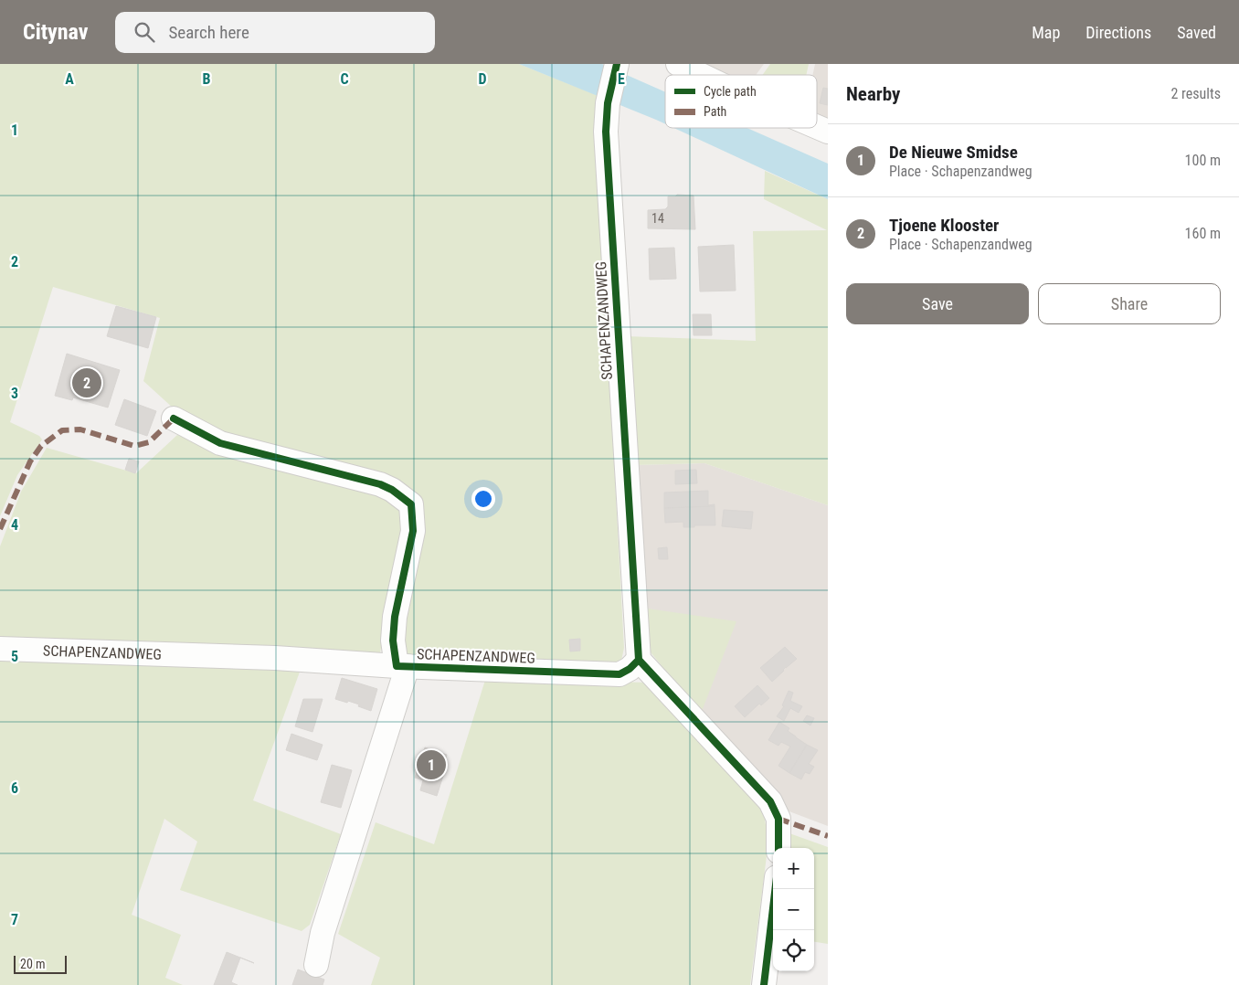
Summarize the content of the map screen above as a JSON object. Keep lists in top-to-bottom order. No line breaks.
{"streets":{"street":["SCHAPENZANDWEG"]},"house_numbers":["14"],"legend":["Cycle path","Path"],"scale_bar":"20 m","page":{"header":"Citynav","search":"Search here","nav":["Map","Directions","Saved"],"heading":["Nearby","2 results"],"list":[{"mark":"1","name":"De Nieuwe Smidse","note":"Place · Schapenzandweg","value":"100 m"},{"mark":"2","name":"Tjoene Klooster","note":"Place · Schapenzandweg","value":"160 m"}],"buttons":["Save","Share"],"pins":["2","1"],"map_buttons":["+","−"],"scale":"20 m"},"grid":{"columns":["A","B","C","D","E"],"rows":["1","2","3","4","5","6","7"]}}
